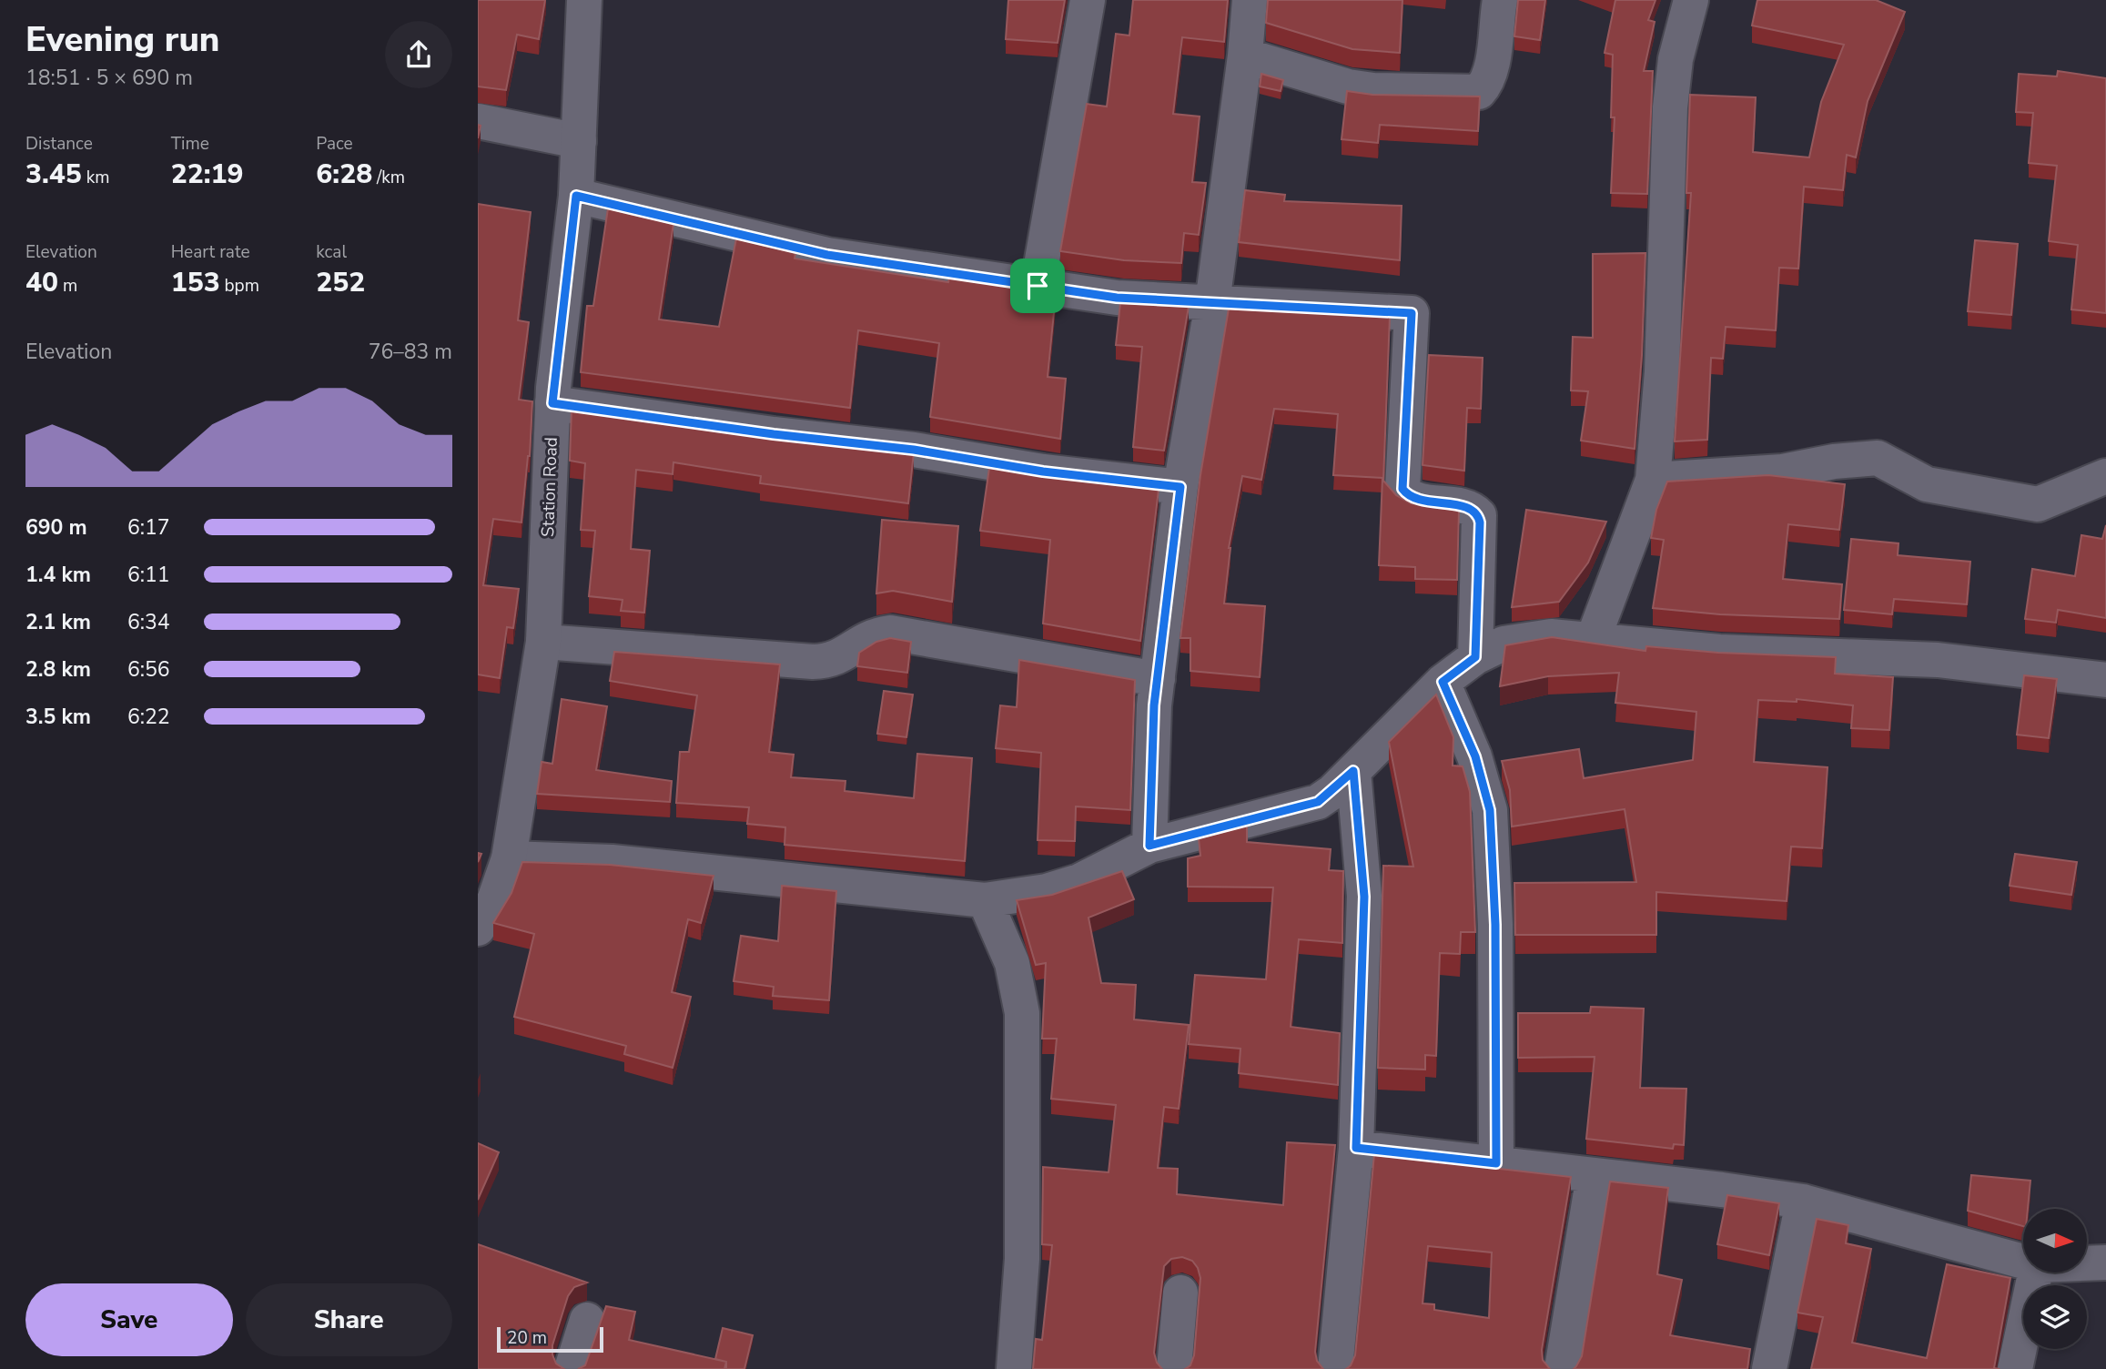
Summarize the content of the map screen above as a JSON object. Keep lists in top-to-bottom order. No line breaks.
{"streets":{"street":["Station Road"]},"scale_bar":"20 m","north":"right","page":{"heading":["Evening run","18:51 · 5 × 690 m"],"stats":[["Distance","3.45 km"],["Time","22:19"],["Pace","6:28 /km"],["Elevation","40 m"],["Heart rate","153 bpm"],["kcal","252"]],"chart":["Elevation","76–83 m"],"list":[{"name":"690 m","note":"6:17"},{"name":"1.4 km","note":"6:11"},{"name":"2.1 km","note":"6:34"},{"name":"2.8 km","note":"6:56"},{"name":"3.5 km","note":"6:22"}],"buttons":["Save","Share"],"scale":"20 m"}}
